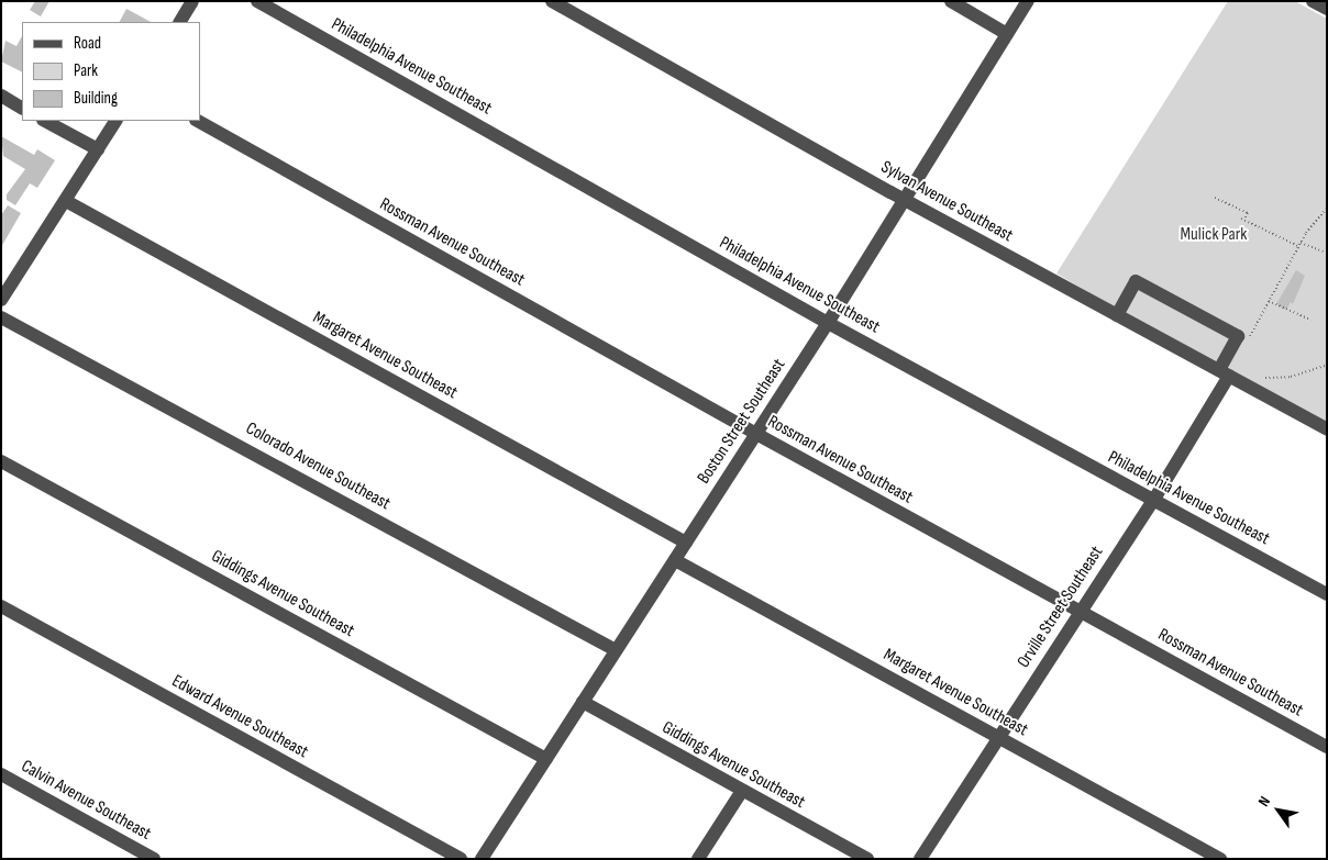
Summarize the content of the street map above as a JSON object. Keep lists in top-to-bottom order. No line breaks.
{"streets":{"street":["Philadelphia Avenue Southeast","Sylvan Avenue Southeast","Rossman Avenue Southeast","Margaret Avenue Southeast","Boston Street Southeast","Colorado Avenue Southeast","Giddings Avenue Southeast","Orville Street Southeast","Edward Avenue Southeast","Calvin Avenue Southeast"]},"crossings":[["Philadelphia Avenue Southeast","Boston Street Southeast"],["Philadelphia Avenue Southeast","Orville Street Southeast"],["Sylvan Avenue Southeast","Boston Street Southeast"],["Sylvan Avenue Southeast","Orville Street Southeast"],["Rossman Avenue Southeast","Boston Street Southeast"],["Rossman Avenue Southeast","Orville Street Southeast"],["Margaret Avenue Southeast","Boston Street Southeast"],["Margaret Avenue Southeast","Orville Street Southeast"],["Boston Street Southeast","Colorado Avenue Southeast"],["Boston Street Southeast","Giddings Avenue Southeast"]],"parks":["Mulick Park"],"legend":["Road","Park","Building"],"north":"top left"}
